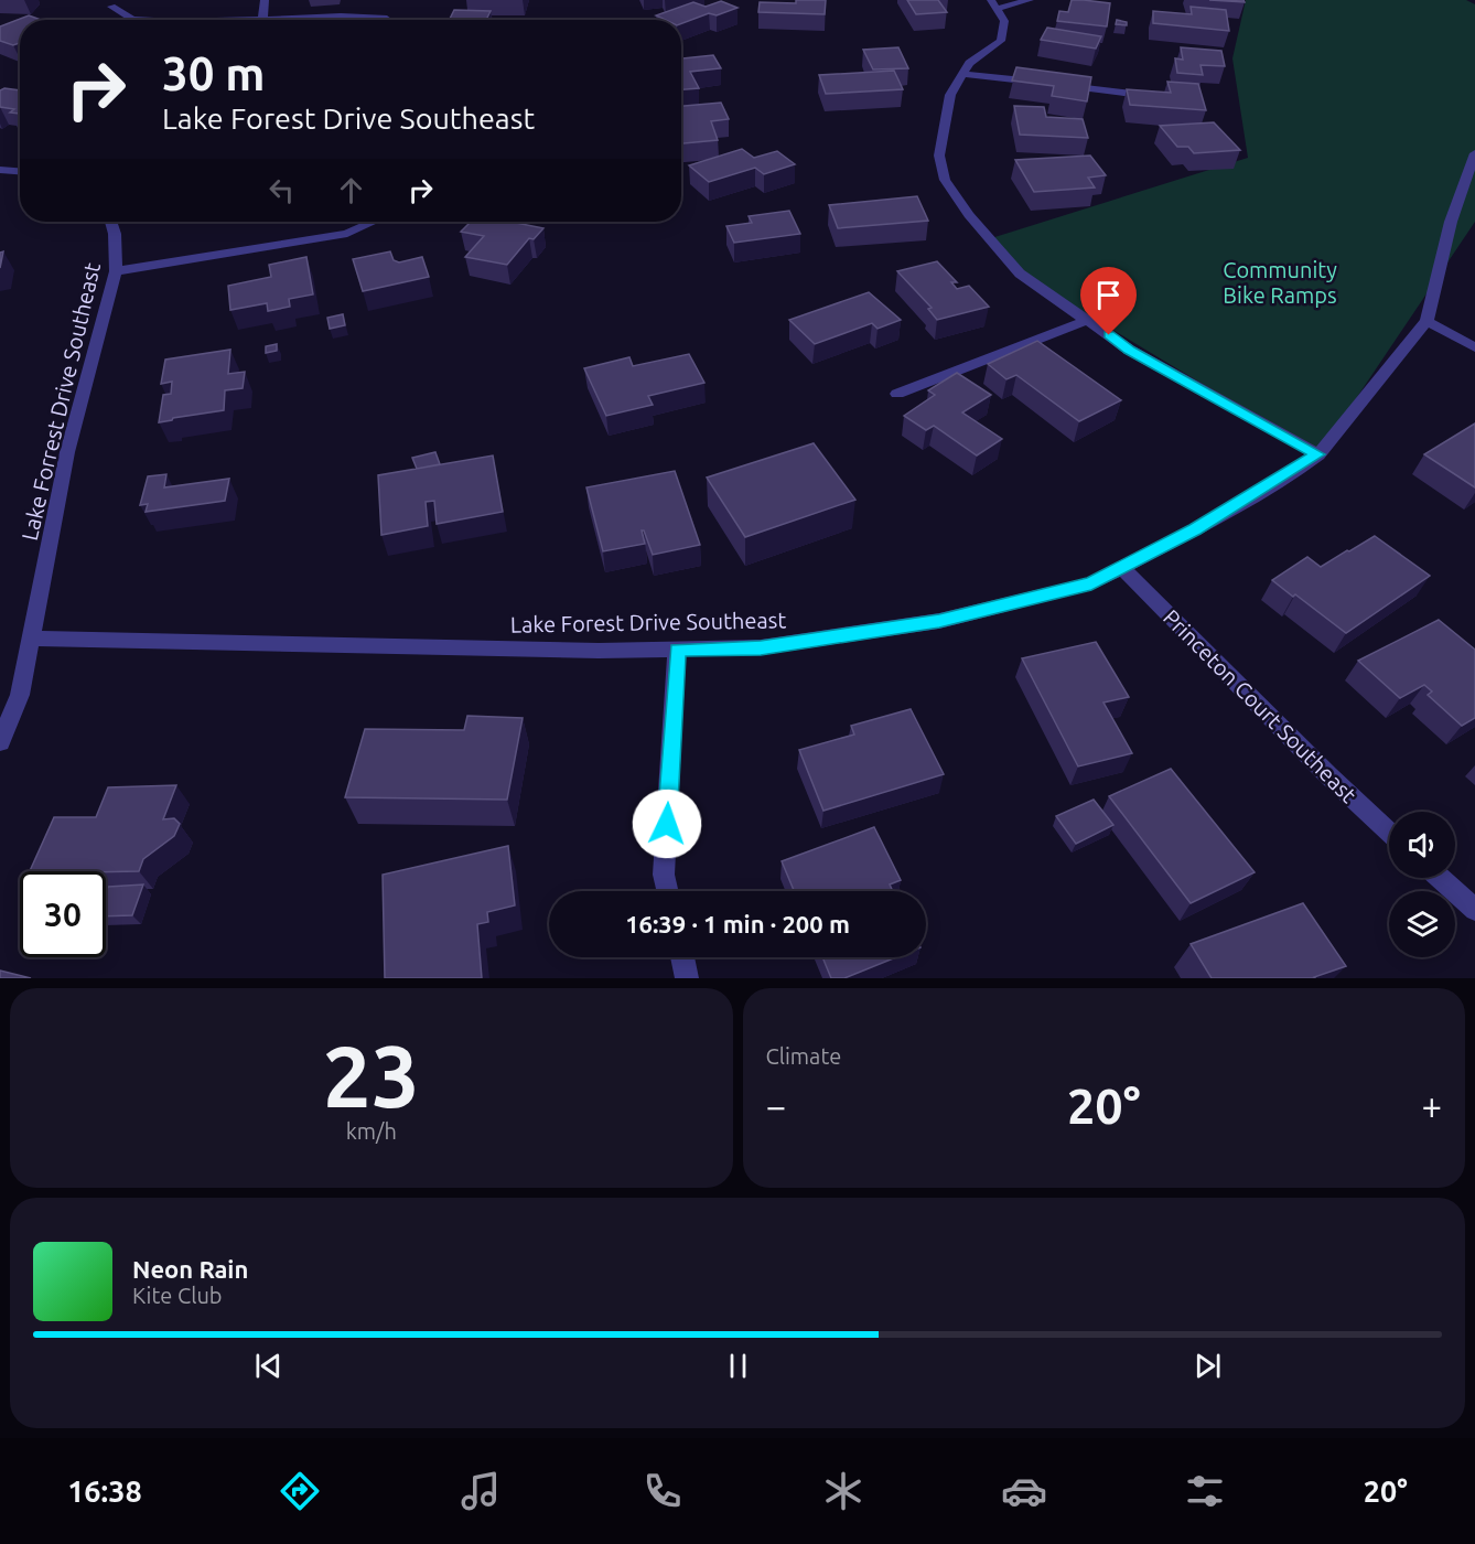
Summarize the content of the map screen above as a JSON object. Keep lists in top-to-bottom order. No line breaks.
{"streets":{"street":["Lake Forrest Drive Southeast","Lake Forest Drive Southeast","Princeton Court Southeast"]},"crossings":[["Lake Forrest Drive Southeast","Lake Forest Drive Southeast"],["Lake Forest Drive Southeast","Princeton Court Southeast"]],"parks":["Community Bike Ramps"],"page":{"turn":["30 m","Lake Forest Drive Southeast"],"limit":"30","trip":"16:39 · 1 min · 200 m","tile":[["23","km/h"],"Climate"],"heat":["−","20°","+"],"song":["Neon Rain","Kite Club"],"tabs":["16:38","20°"]}}
